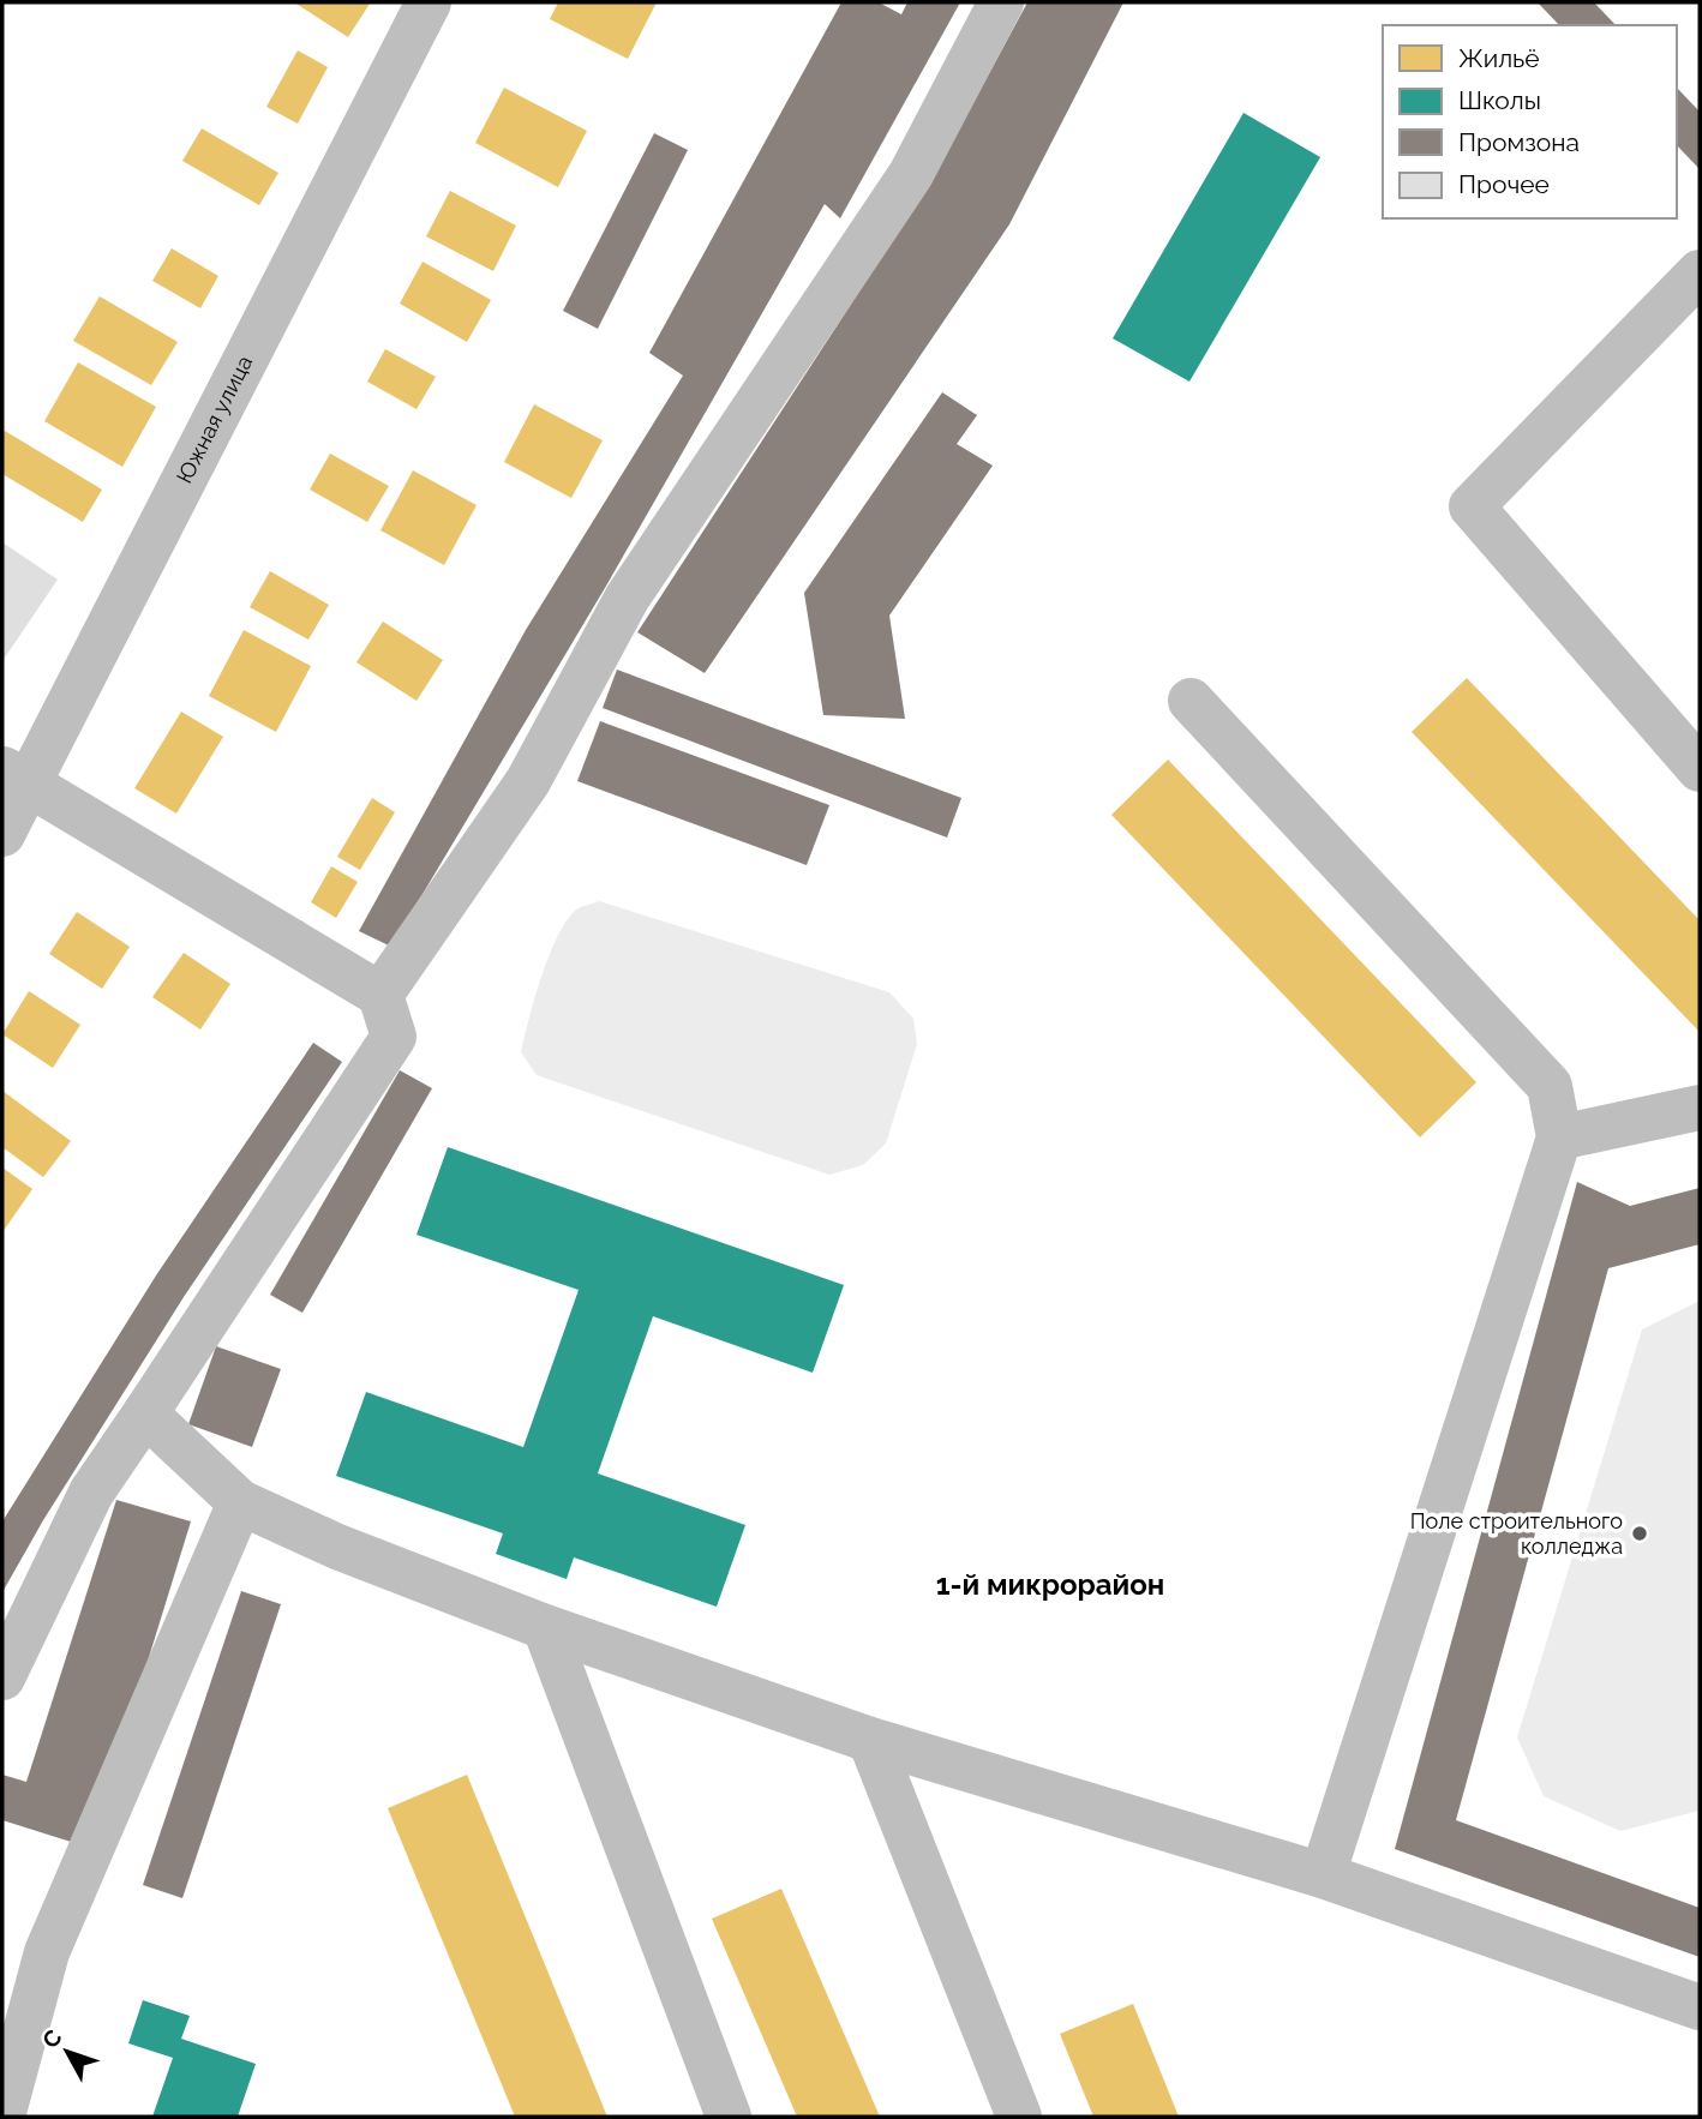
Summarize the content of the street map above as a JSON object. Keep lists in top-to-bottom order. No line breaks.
{"streets":{"street":["Южная улица"]},"districts":["1-й микрорайон"],"places":["Поле строительного колледжа"],"legend":["Жильё","Школы","Промзона","Прочее"],"north":"top left"}
